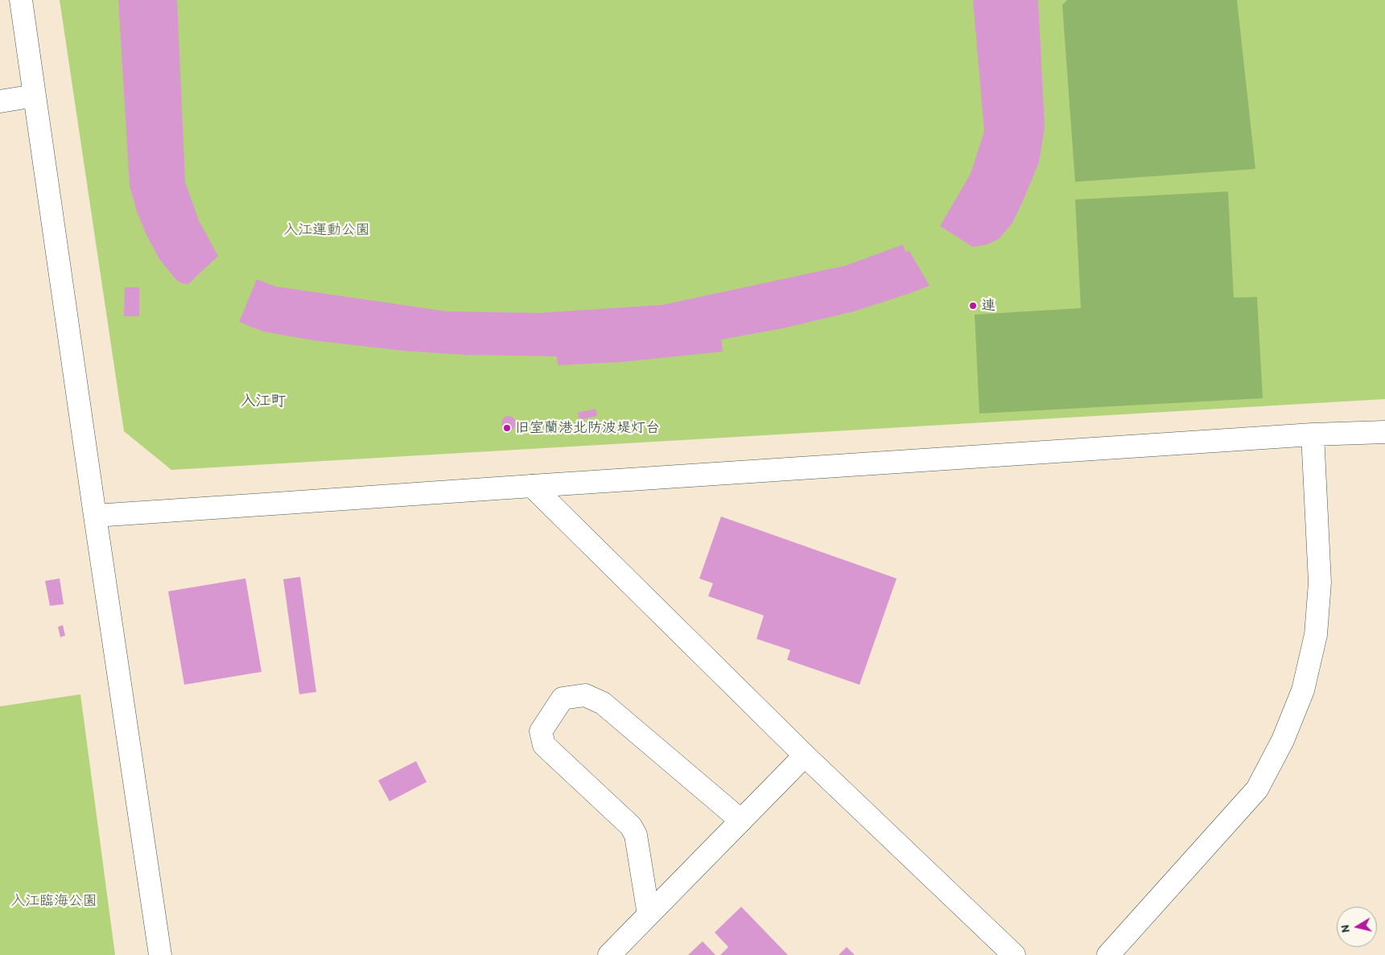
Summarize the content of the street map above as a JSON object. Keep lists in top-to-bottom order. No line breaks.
{"districts":["入江町"],"parks":["入江運動公園","入江臨海公園"],"places":["連","旧室蘭港北防波堤灯台"],"north":"left"}
